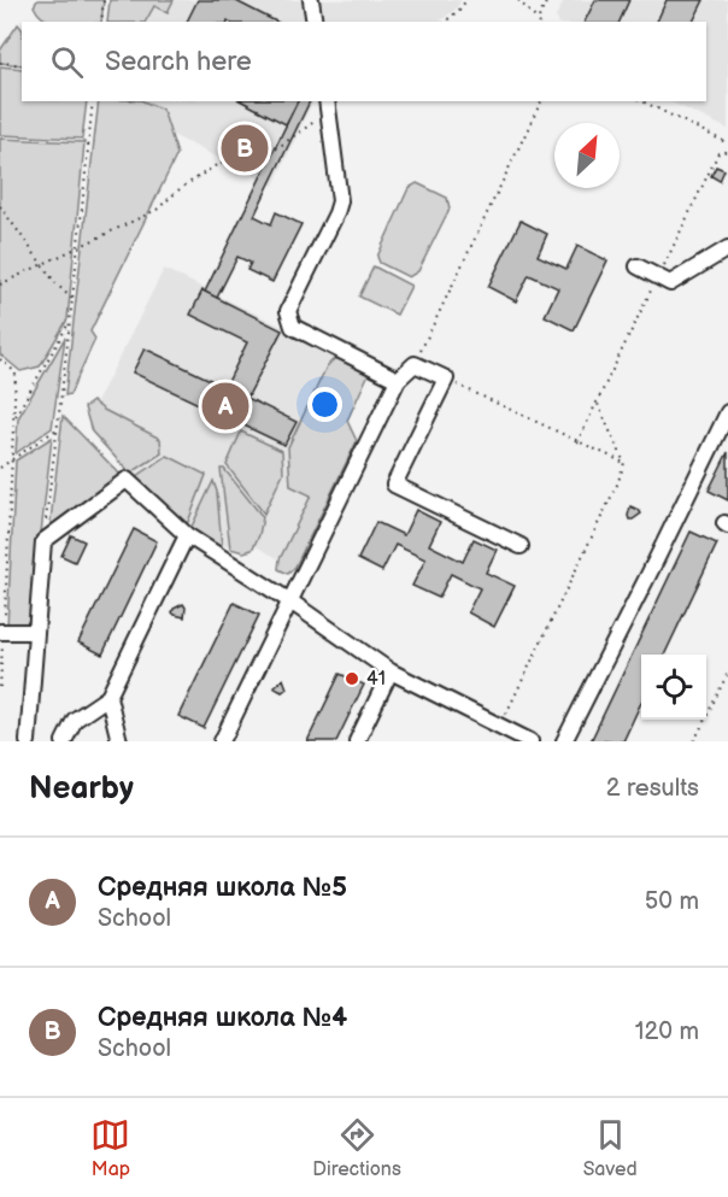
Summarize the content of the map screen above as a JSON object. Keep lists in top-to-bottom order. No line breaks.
{"places":["41"],"north":"top right","page":{"search":"Search here","pins":["B","A"],"heading":["Nearby","2 results"],"list":[{"mark":"A","name":"Средняя школа №5","note":"School","value":"50 m"},{"mark":"B","name":"Средняя школа №4","note":"School","value":"120 m"}],"nav":["Map","Directions","Saved"]}}
